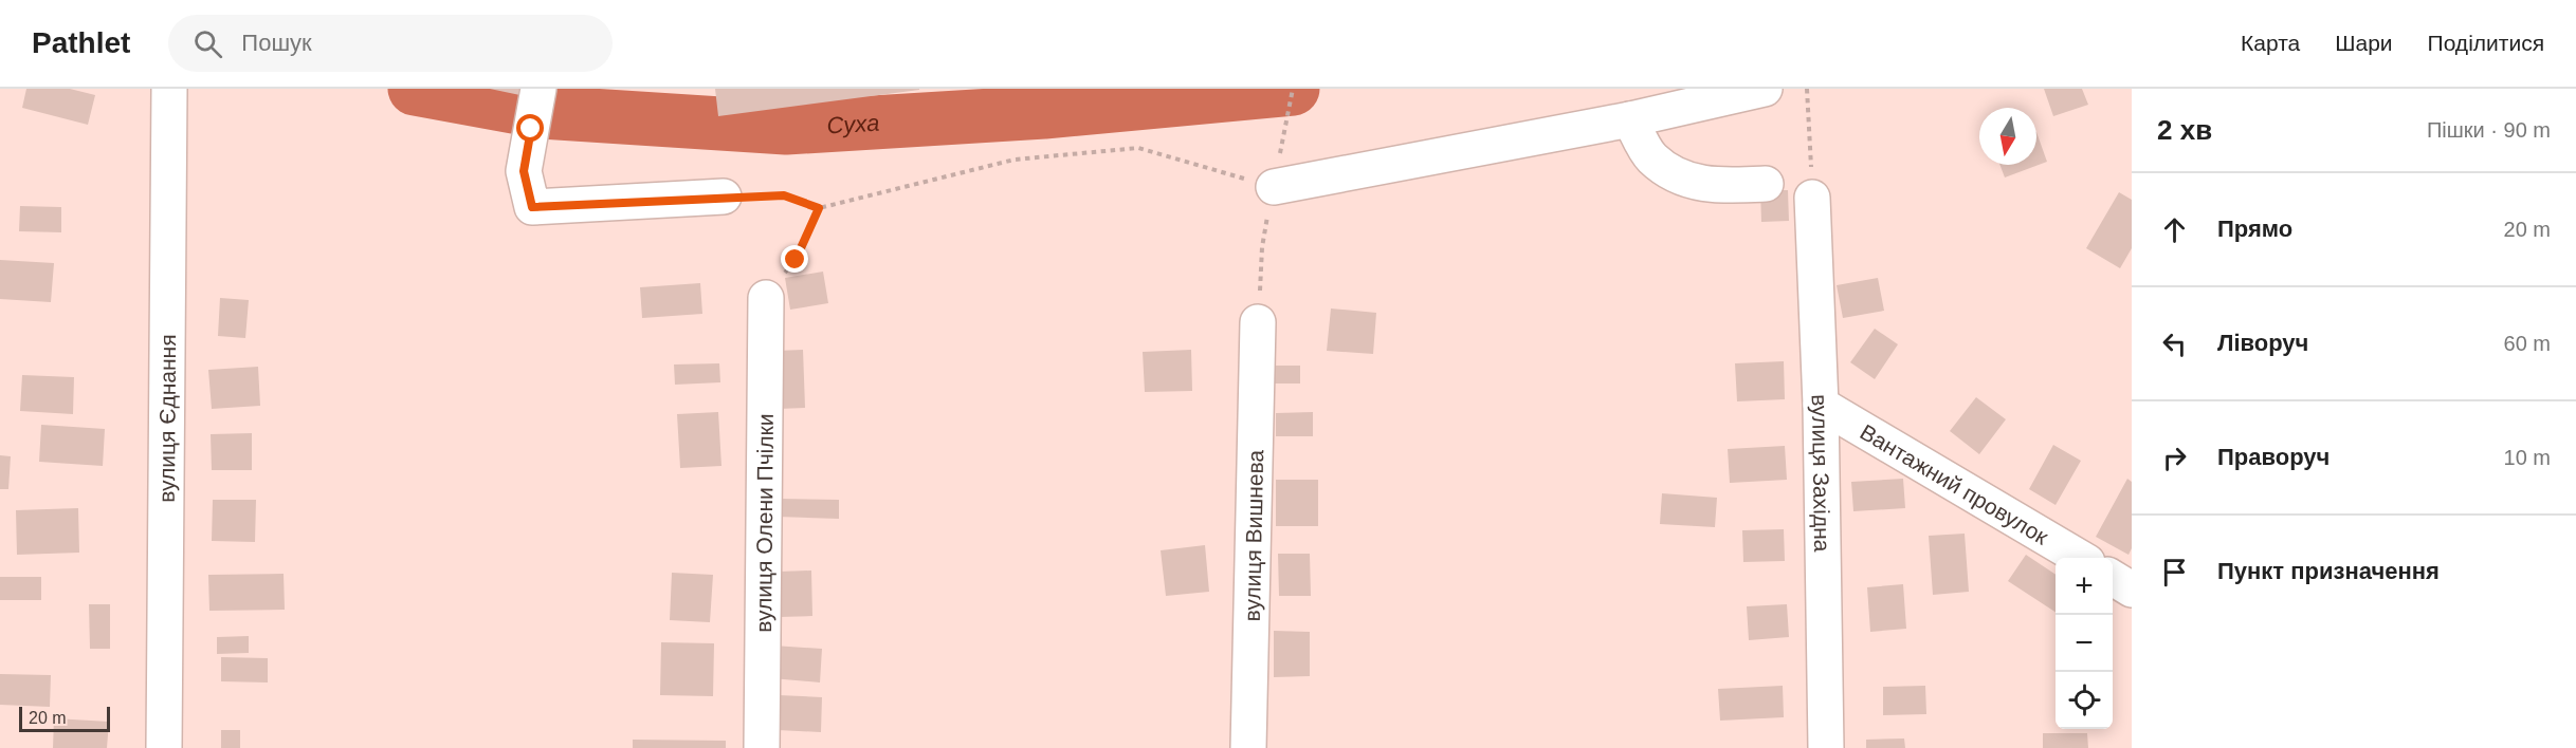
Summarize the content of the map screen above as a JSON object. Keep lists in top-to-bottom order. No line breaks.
{"streets":{"street":["вулиця Єднання","вулиця Західна","Вантажний провулок","вулиця Олени Пчілки","вулиця Вишнева"]},"crossings":[["вулиця Західна","Вантажний провулок"]],"water":["Суха"],"scale_bar":"20 m","north":"bottom","page":{"header":"Pathlet","search":"Пошук","nav":["Карта","Шари","Поділитися"],"heading":["2 хв","Пішки · 90 m"],"list":[["Прямо","20 m"],["Ліворуч","60 m"],["Праворуч","10 m"],"Пункт призначення"],"map_buttons":["+","−"],"scale":"20 m"}}
